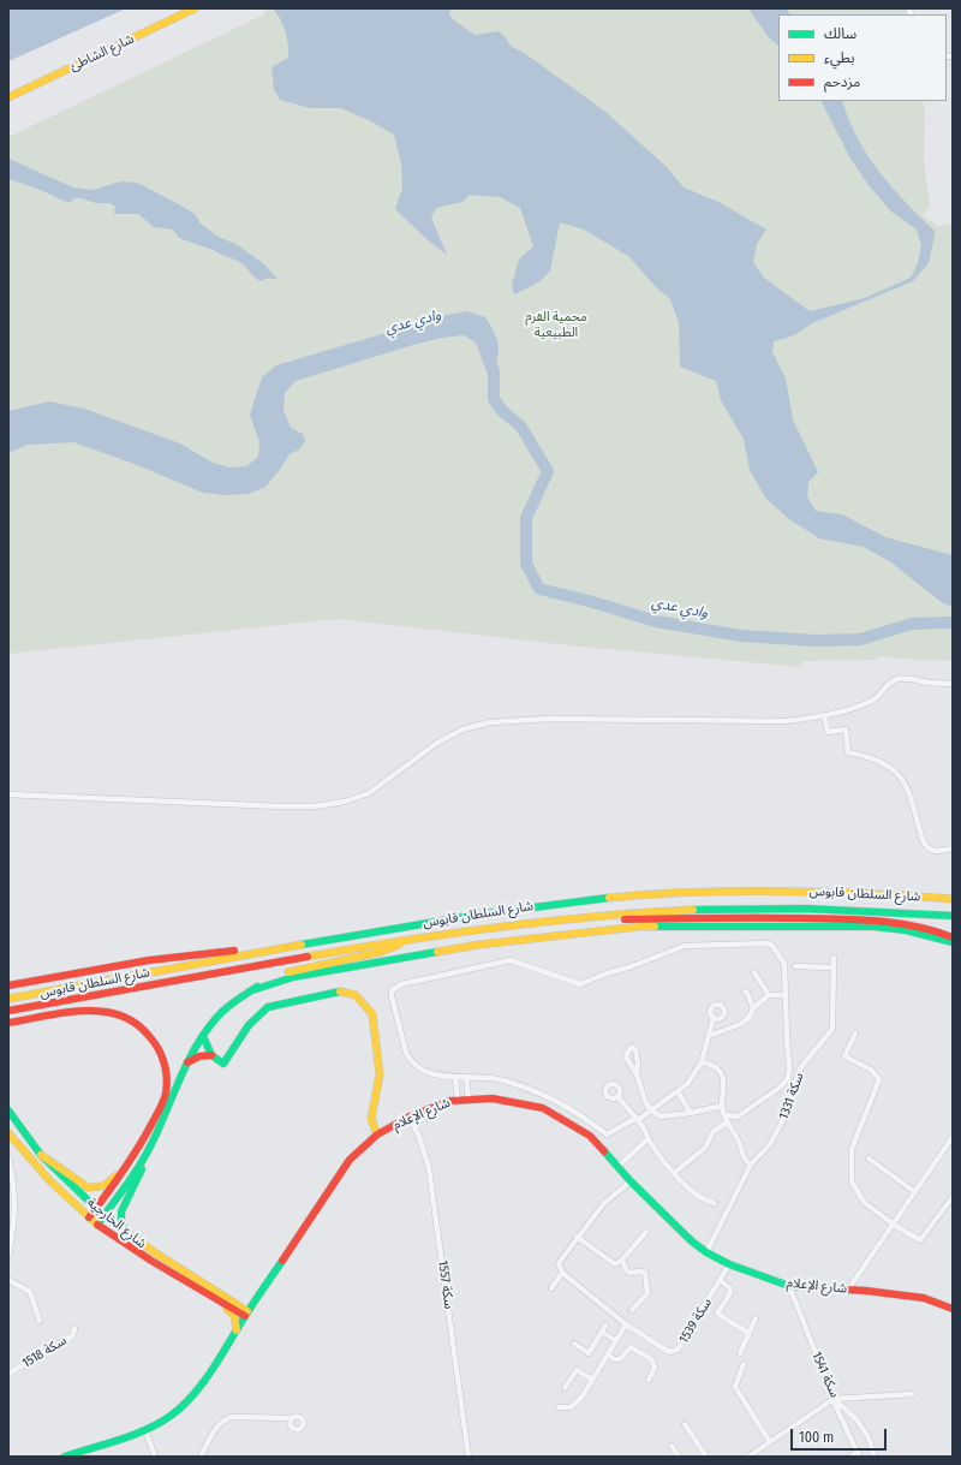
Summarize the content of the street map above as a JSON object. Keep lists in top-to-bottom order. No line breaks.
{"streets":{"main road":["شارع الشاطئ","شارع السلطان قابوس","شارع الإعلام","شارع الخارجية"],"street":["سكة 1331","سكة 1557","سكة 1539","سكة 1518","سكة 1541"]},"crossings":[["سكة 1331","شارع الإعلام"],["شارع الإعلام","شارع الخارجية"],["شارع الإعلام","سكة 1557"],["شارع الإعلام","سكة 1539"],["شارع الإعلام","سكة 1541"]],"water":["وادي عدي"],"parks":["محمية القرم الطبيعية"],"legend":["سالك","بطيء","مزدحم"],"scale_bar":"100 m"}
